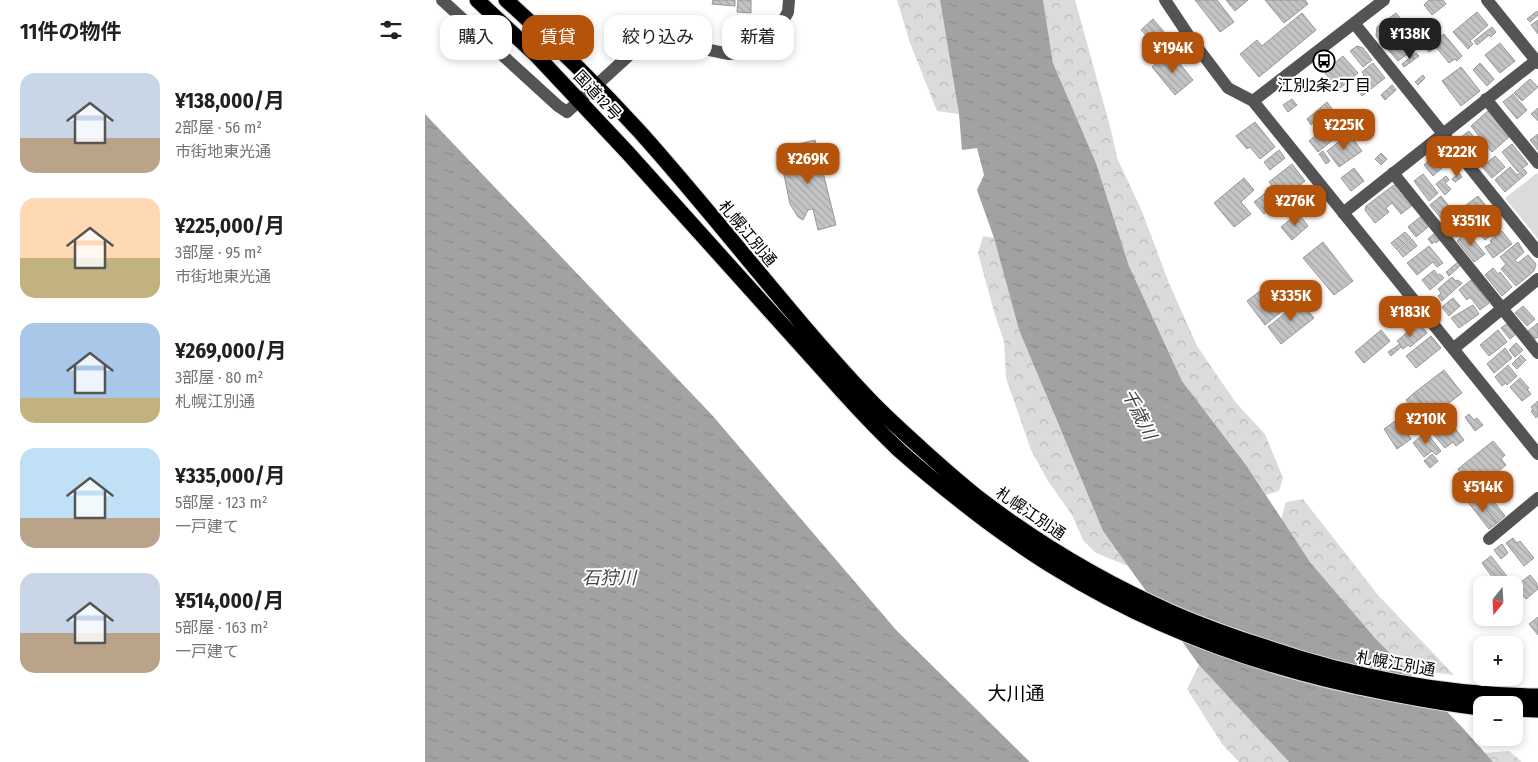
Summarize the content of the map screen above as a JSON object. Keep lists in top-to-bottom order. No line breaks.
{"streets":{"highway":["国道12号","札幌江別通"]},"crossings":[["国道12号","札幌江別通"]],"districts":["大川通"],"water":["千歳川","石狩川"],"places":{"bus stop":["江別2条2丁目"]},"north":"bottom","page":{"heading":"11件の物件","chip":["購入","賃貸","絞り込み","新着"],"price":["¥138K","¥194K","¥225K","¥222K","¥269K","¥276K","¥351K","¥335K","¥183K","¥210K","¥514K"],"list":[{"name":"¥138,000/月","note":"2部屋 · 56 m² · 市街地東光通"},{"name":"¥225,000/月","note":"3部屋 · 95 m² · 市街地東光通"},{"name":"¥269,000/月","note":"3部屋 · 80 m² · 札幌江別通"},{"name":"¥335,000/月","note":"5部屋 · 123 m² · 一戸建て"},{"name":"¥514,000/月","note":"5部屋 · 163 m² · 一戸建て"}],"map_buttons":["+","−"]}}
